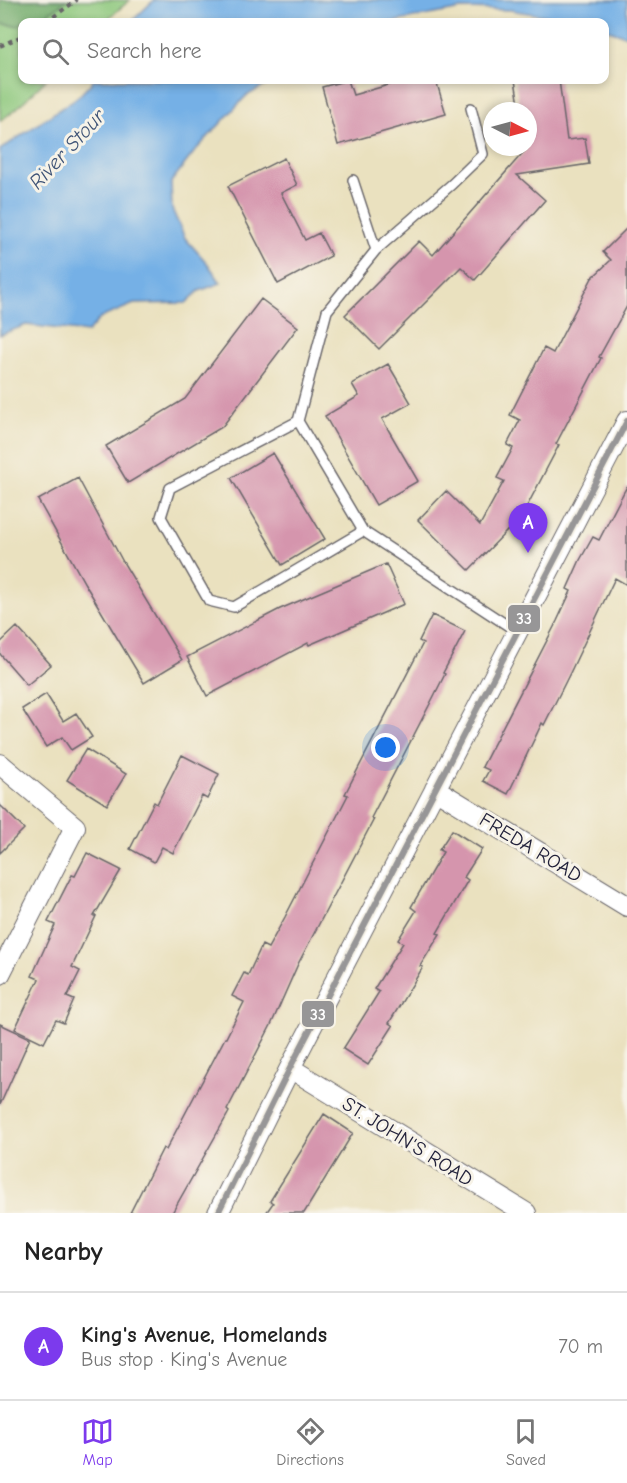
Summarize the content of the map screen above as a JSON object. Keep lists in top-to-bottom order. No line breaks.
{"streets":{"street":["FREDA ROAD","ST. JOHN'S ROAD"]},"water":["River Stour"],"lines":["transit line 33"],"north":"right","page":{"search":"Search here","pins":"A","heading":"Nearby","list":[{"mark":"A","name":"King's Avenue, Homelands","note":"Bus stop · King's Avenue","value":"70 m"}],"nav":["Map","Directions","Saved"]}}
